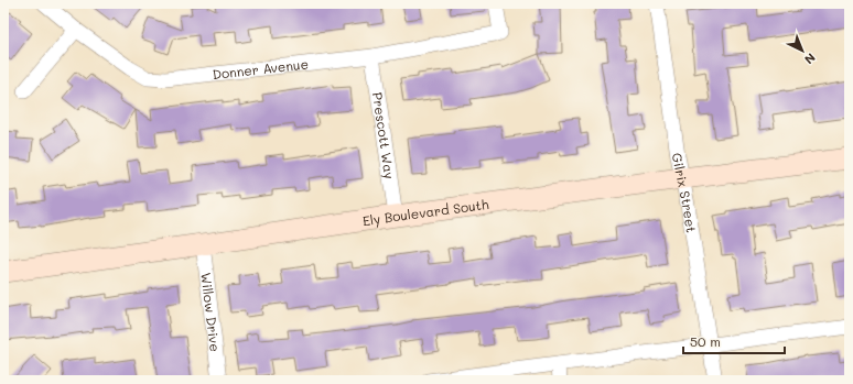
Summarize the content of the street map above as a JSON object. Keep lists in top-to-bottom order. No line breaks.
{"streets":{"main road":["Ely Boulevard South"],"street":["Donner Avenue","Prescott Way","Gilrix Street","Willow Drive"]},"crossings":[["Donner Avenue","Prescott Way"],["Prescott Way","Ely Boulevard South"],["Gilrix Street","Ely Boulevard South"],["Ely Boulevard South","Willow Drive"]],"scale_bar":"50 m","north":"bottom right"}
